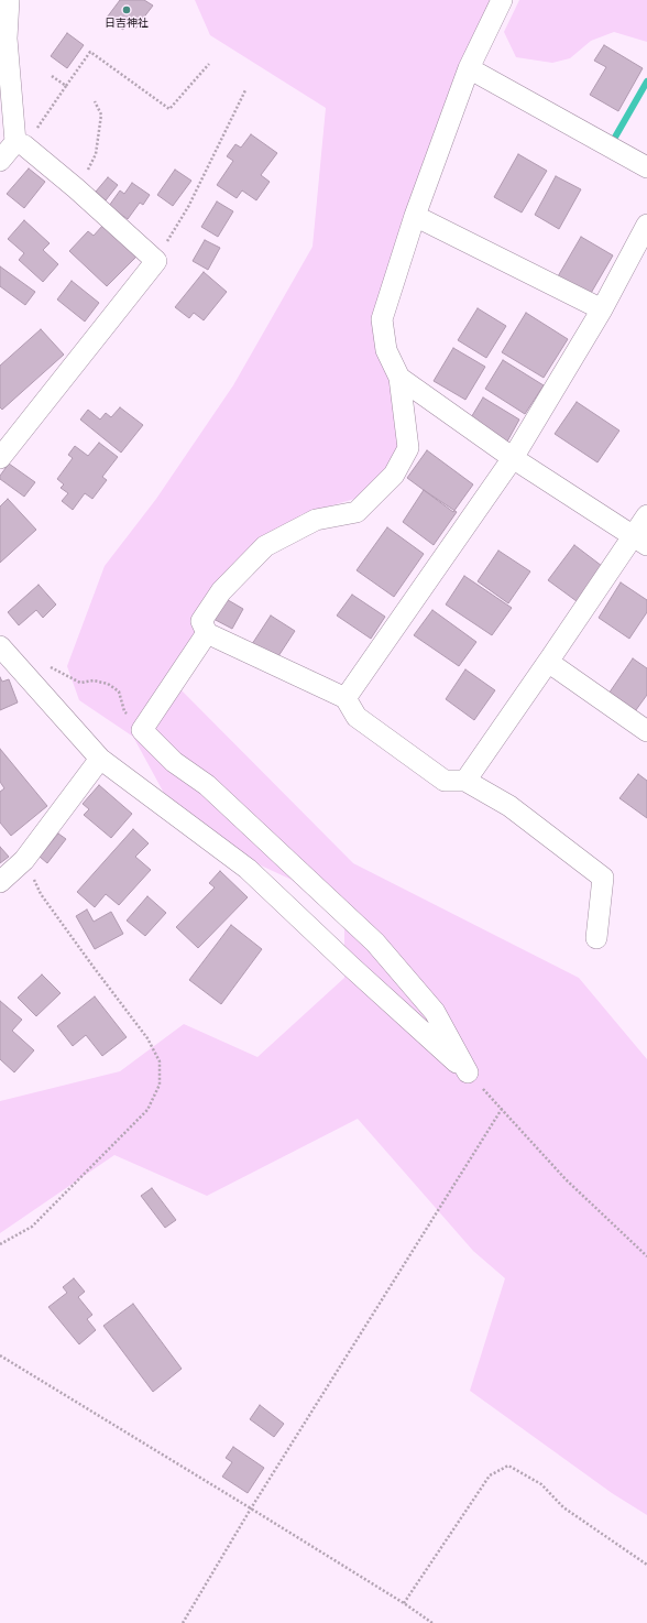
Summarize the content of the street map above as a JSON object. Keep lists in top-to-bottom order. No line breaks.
{"places":["日吉神社"]}
